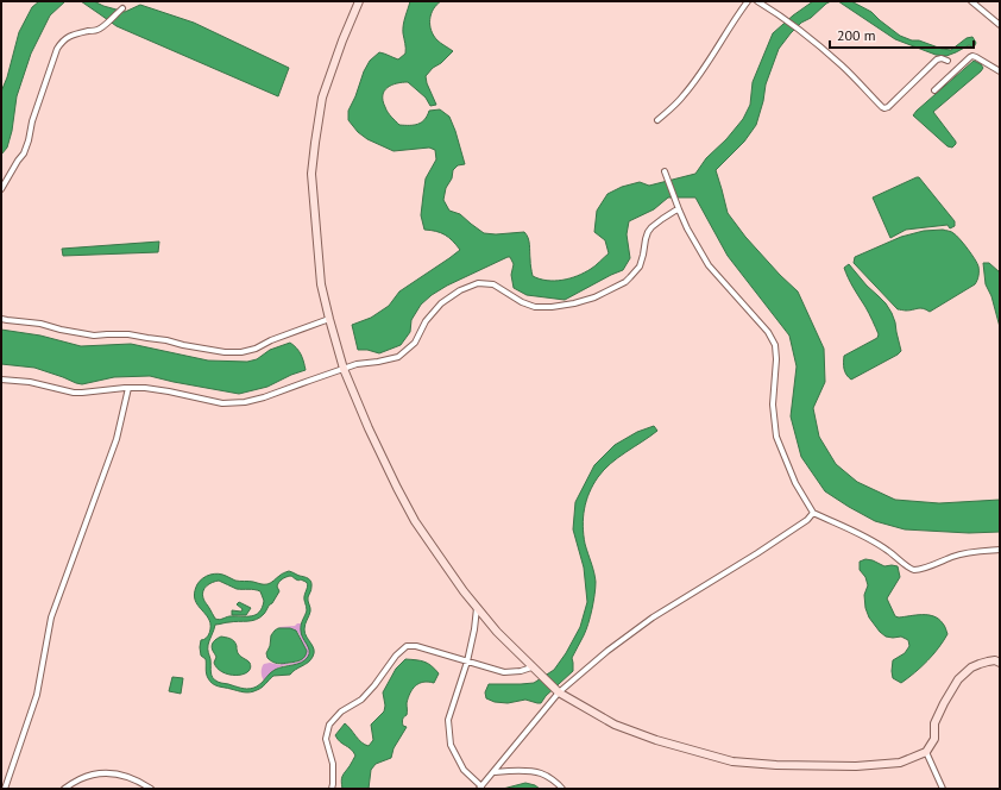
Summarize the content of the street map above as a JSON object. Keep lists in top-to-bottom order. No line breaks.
{"scale_bar":"200 m"}
